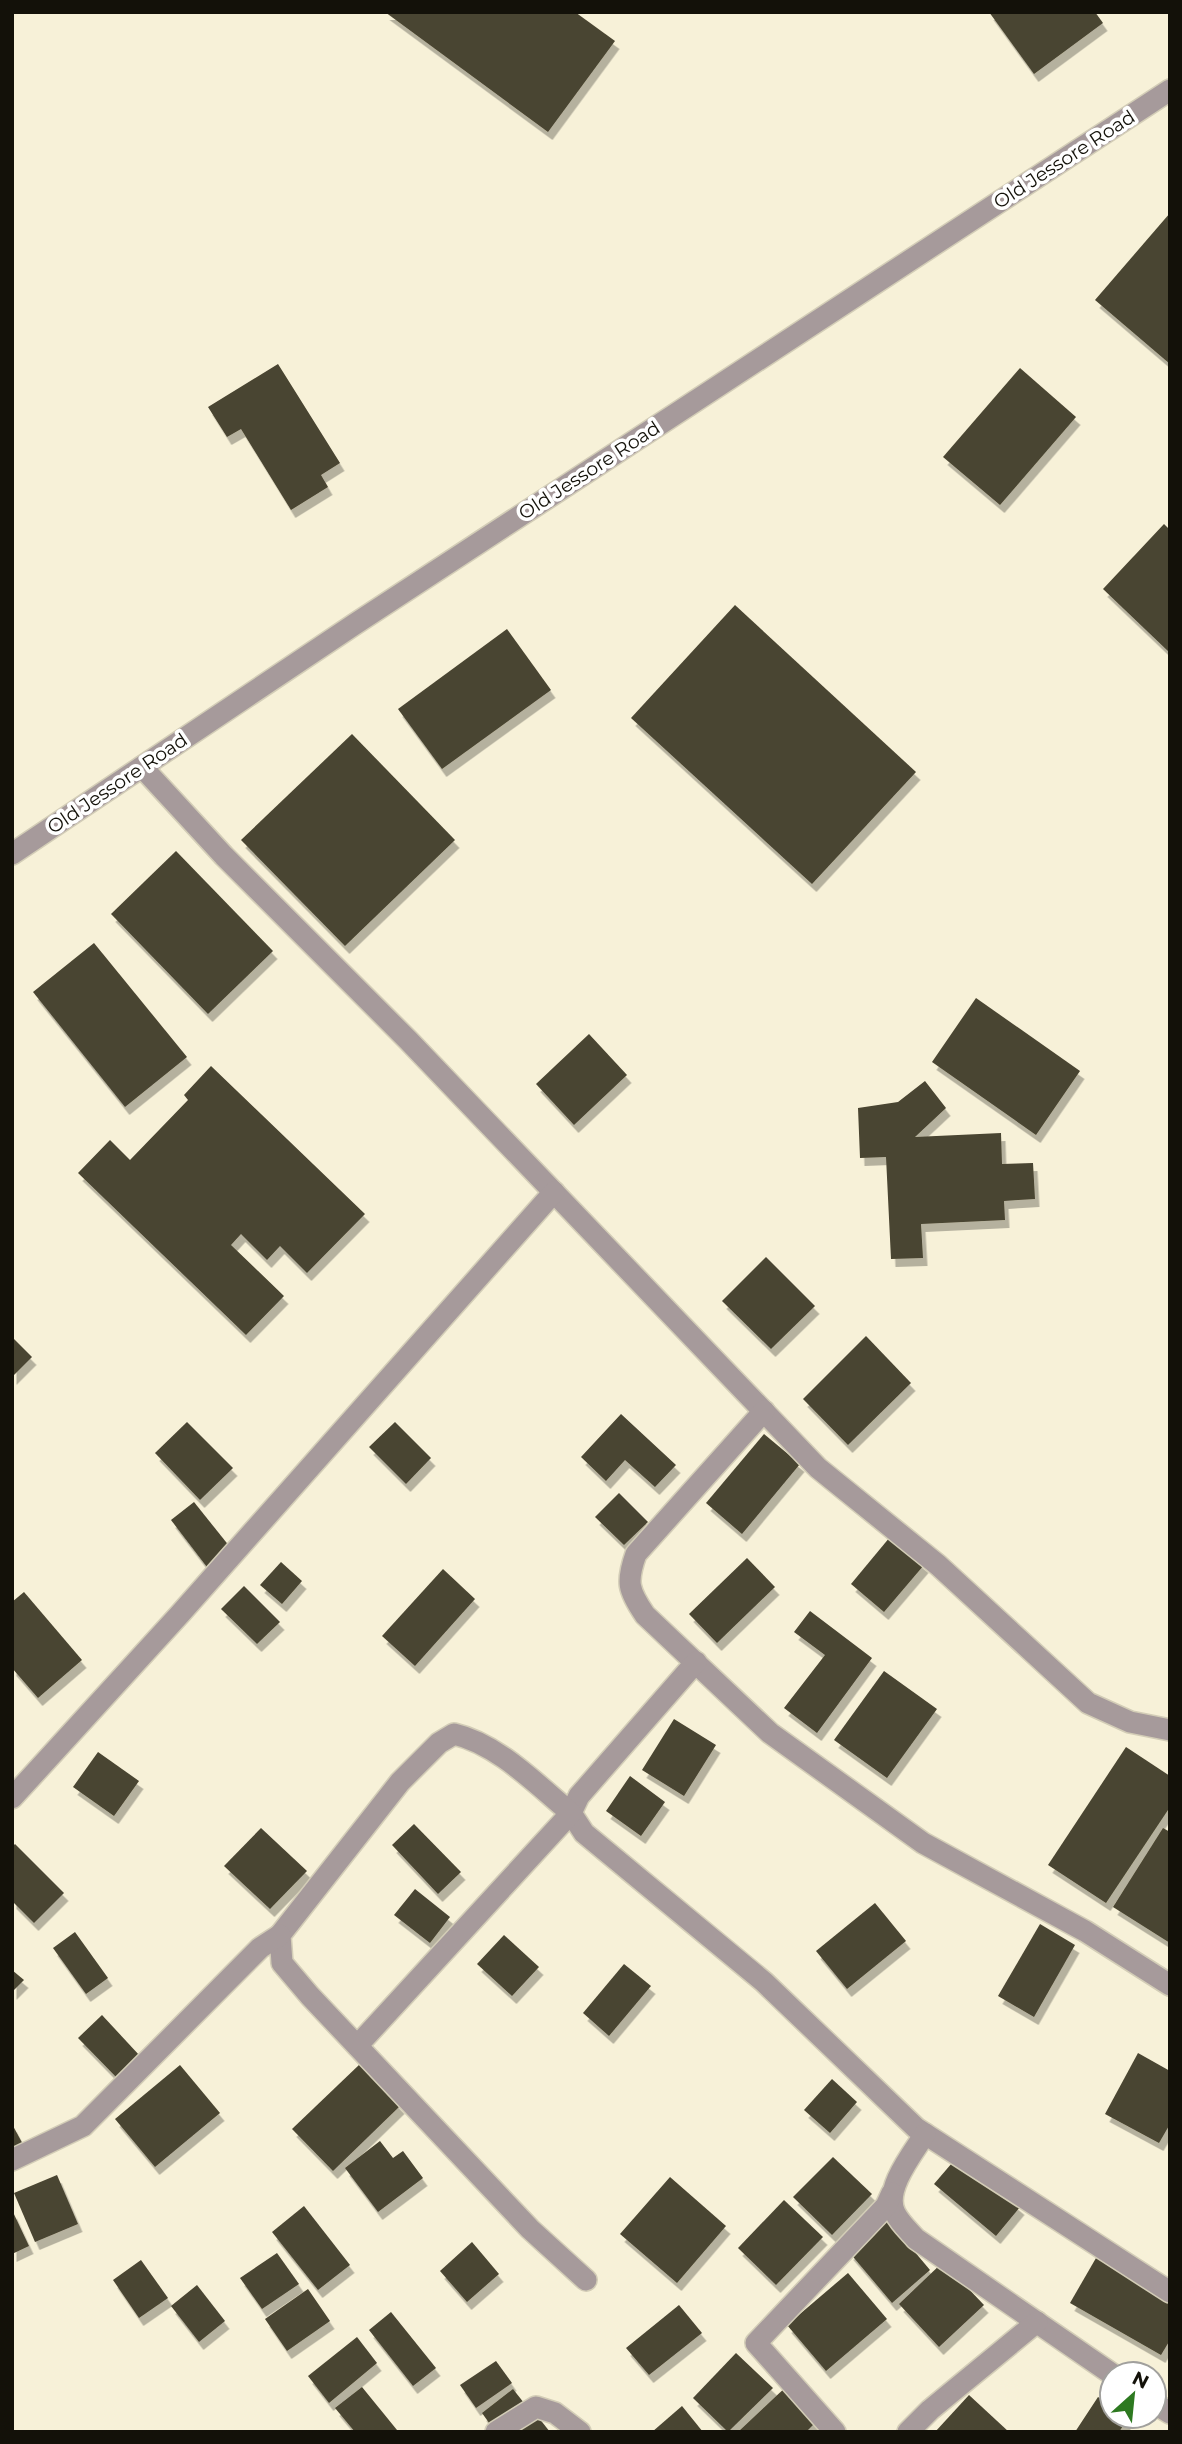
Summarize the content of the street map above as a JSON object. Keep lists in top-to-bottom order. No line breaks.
{"streets":{"street":["Old Jessore Road"]},"north":"top right"}
